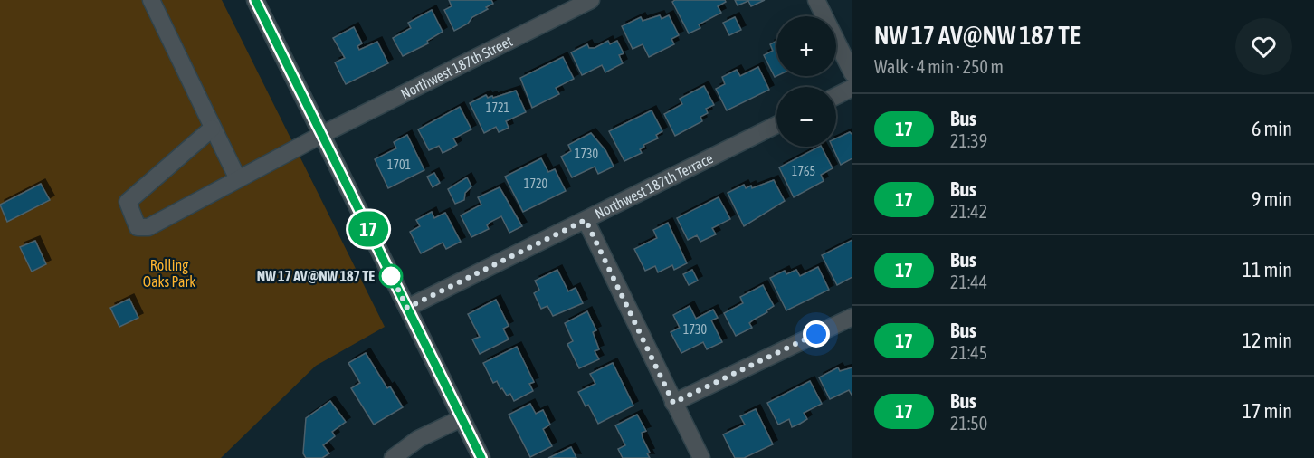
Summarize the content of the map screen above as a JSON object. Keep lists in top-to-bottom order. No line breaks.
{"streets":{"street":["Northwest 187th Street","Northwest 187th Terrace"]},"parks":["Rolling Oaks Park"],"places":["NW 17 AV@NW 187 TE"],"lines":["bus line 17"],"house_numbers":["1721","1730","1701","1765","1720","1730"],"page":{"on_map":"17","heading":["NW 17 AV@NW 187 TE","Walk · 4 min · 250 m"],"map_buttons":["+","−"],"list":[{"mark":"17","name":"Bus","note":"21:39","value":"6 min"},{"mark":"17","name":"Bus","note":"21:42","value":"9 min"},{"mark":"17","name":"Bus","note":"21:44","value":"11 min"},{"mark":"17","name":"Bus","note":"21:45","value":"12 min"},{"mark":"17","name":"Bus","note":"21:50","value":"17 min"}]}}
